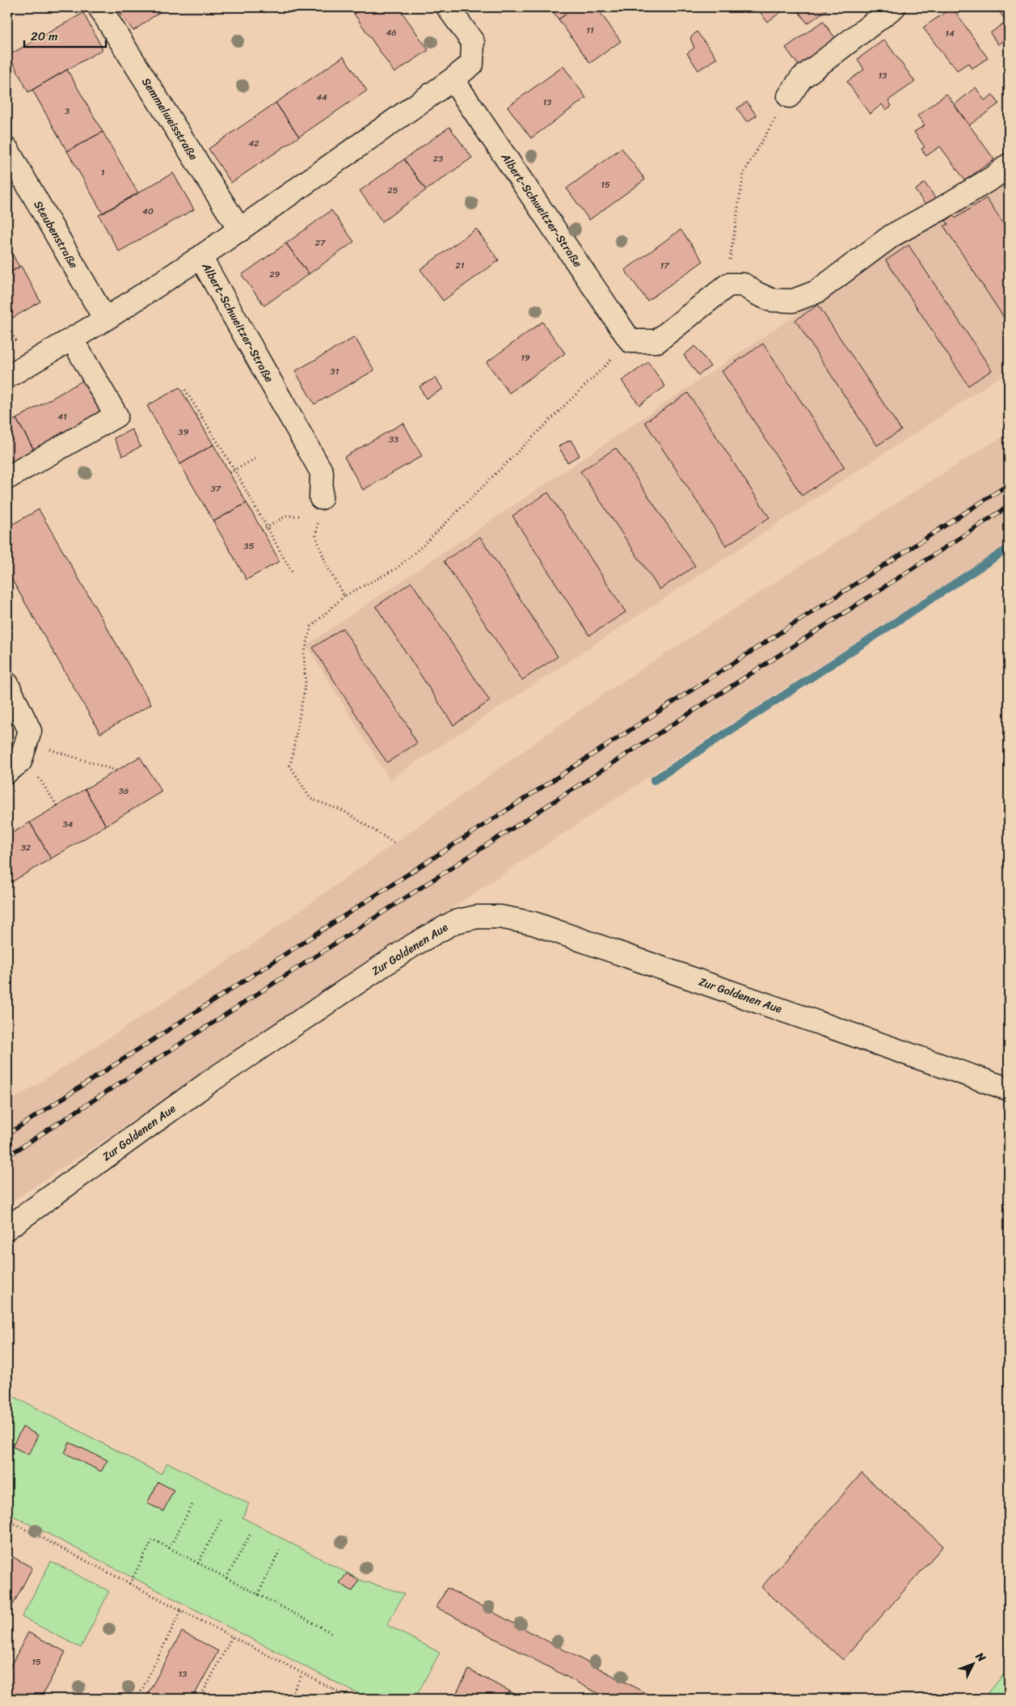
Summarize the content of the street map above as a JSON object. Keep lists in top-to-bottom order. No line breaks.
{"streets":{"street":["Semmelweisstraße","Albert-Schweitzer-Straße","Steubenstraße","Zur Goldenen Aue"]},"crossings":[["Semmelweisstraße","Albert-Schweitzer-Straße"],["Albert-Schweitzer-Straße","Steubenstraße"]],"house_numbers":["11","46","14","13","44","13","3","42","23","1","15","25","40","27","21","17","29","19","31","41","39","33","37","35","36","34","32","15","13"],"scale_bar":"20 m","north":"top right"}
